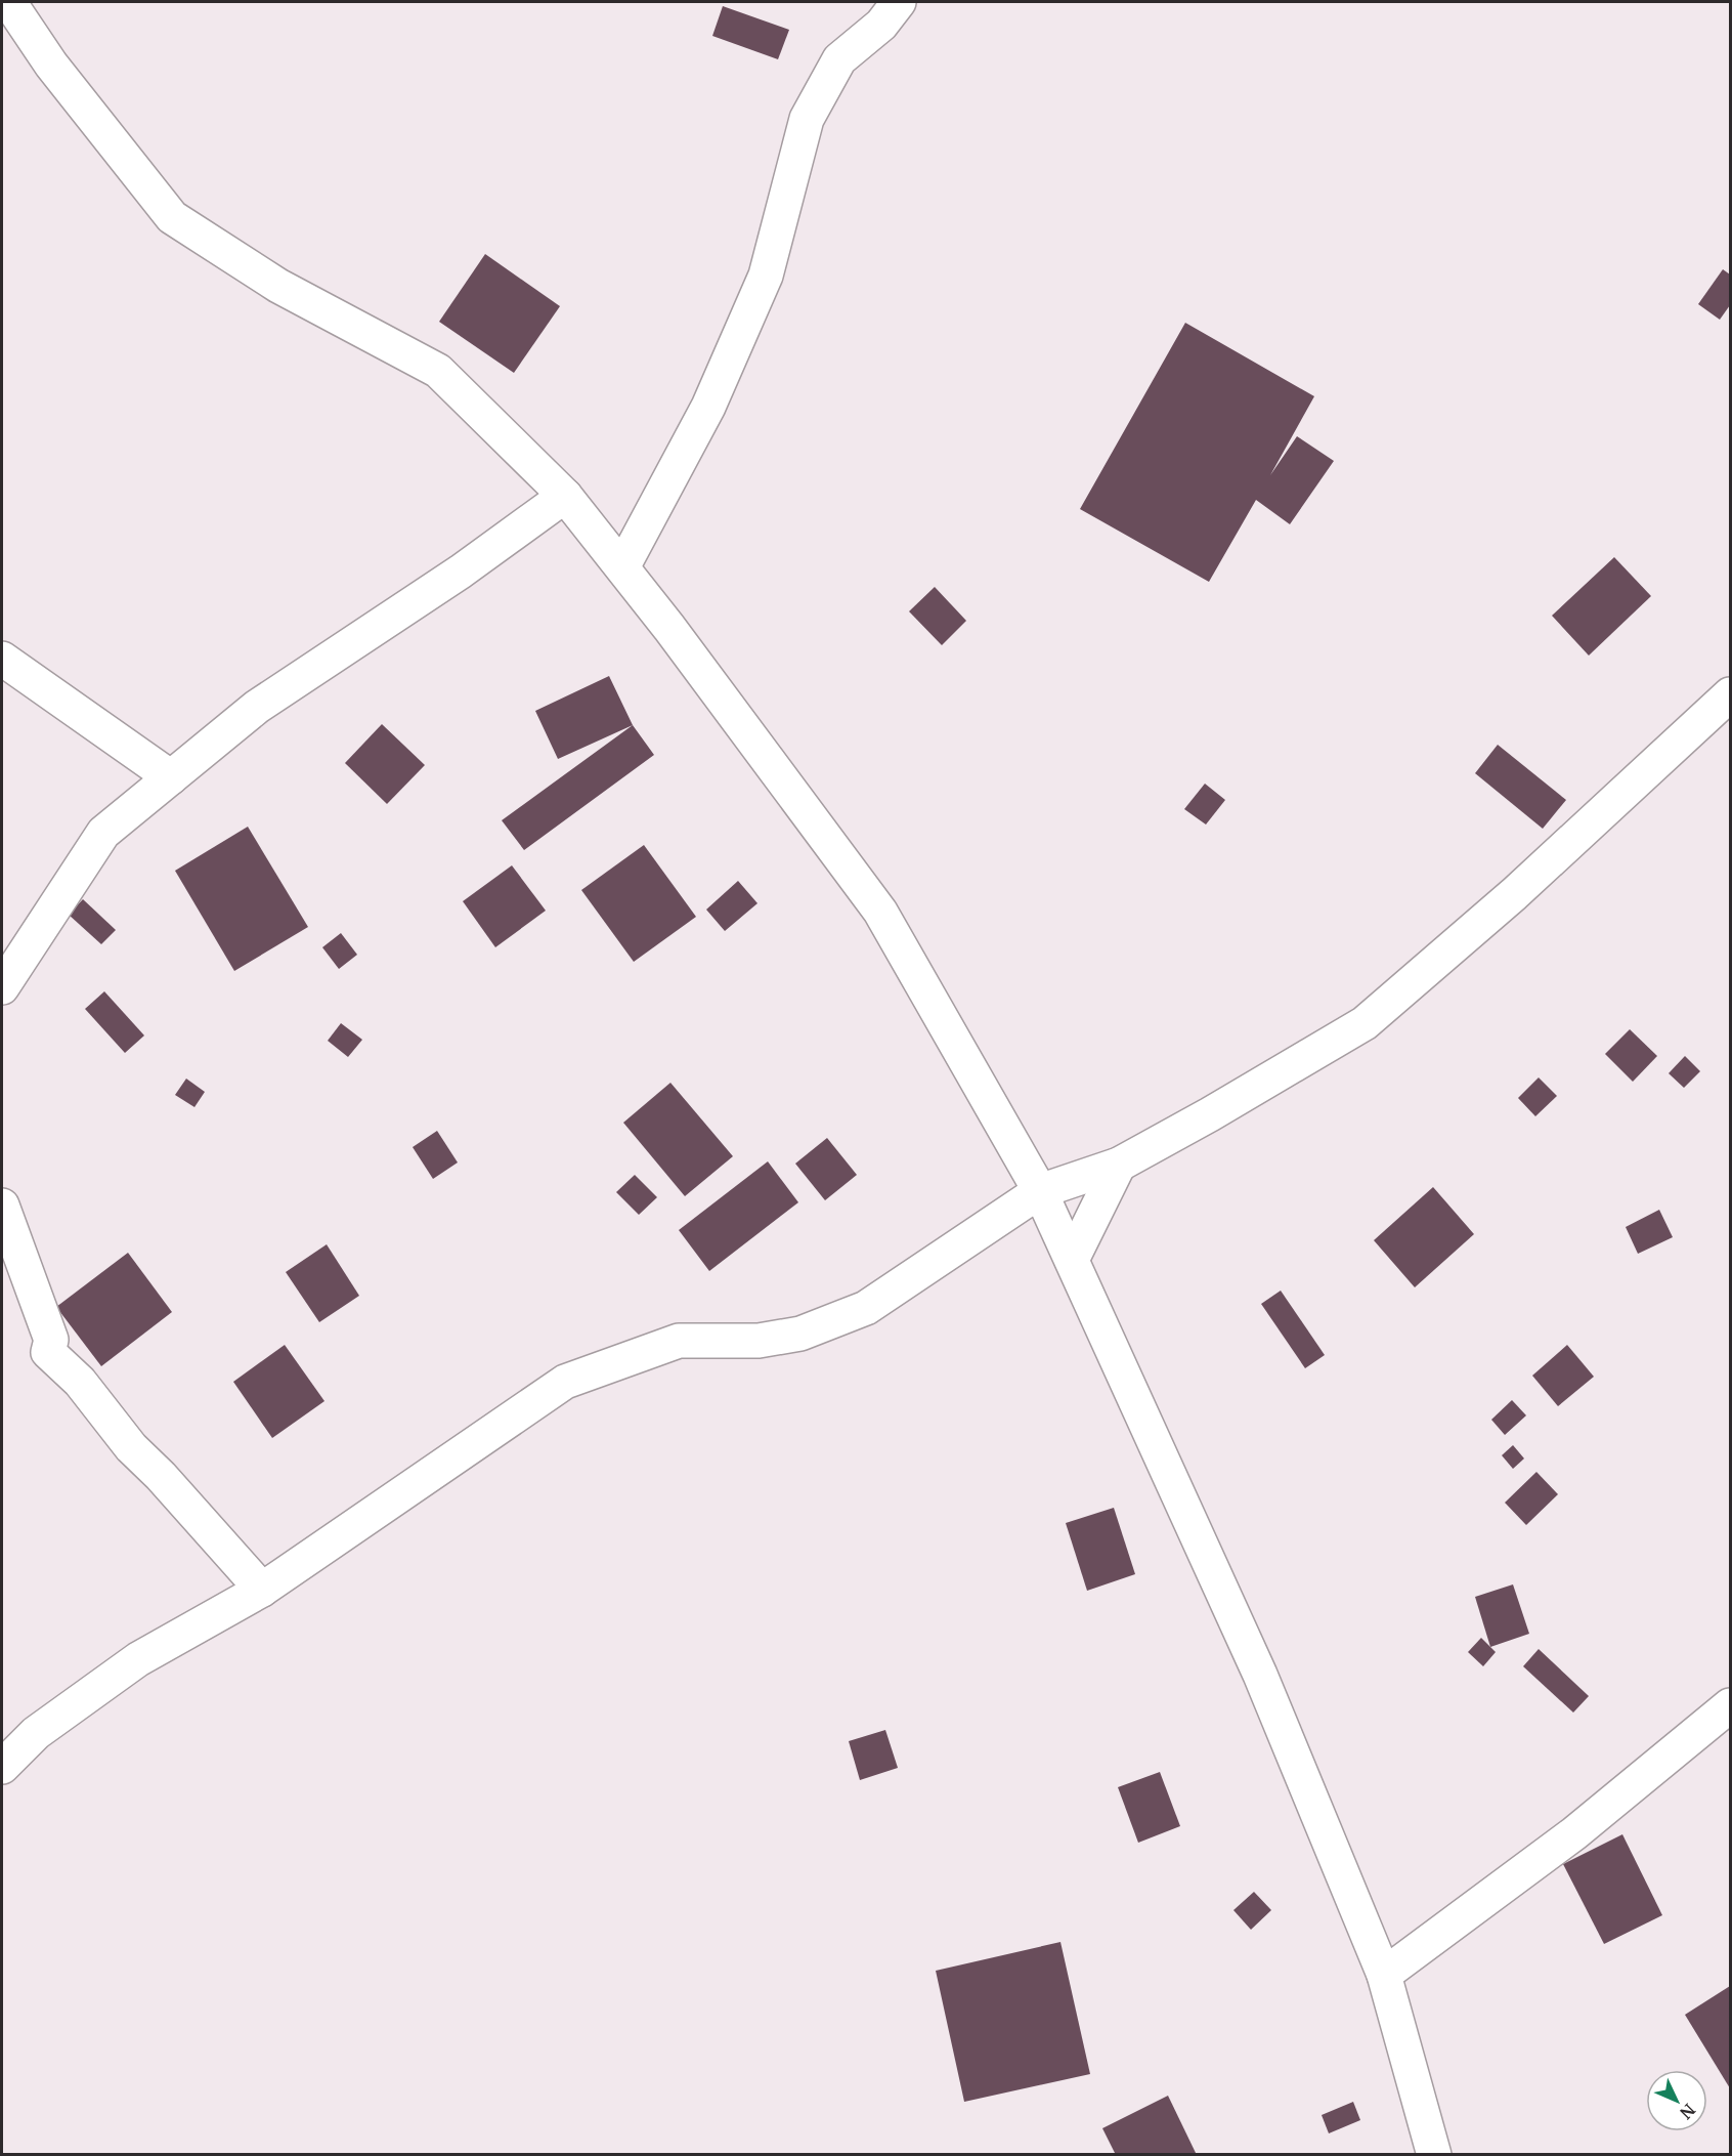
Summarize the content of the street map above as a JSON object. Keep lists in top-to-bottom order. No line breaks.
{"north":"bottom right"}
